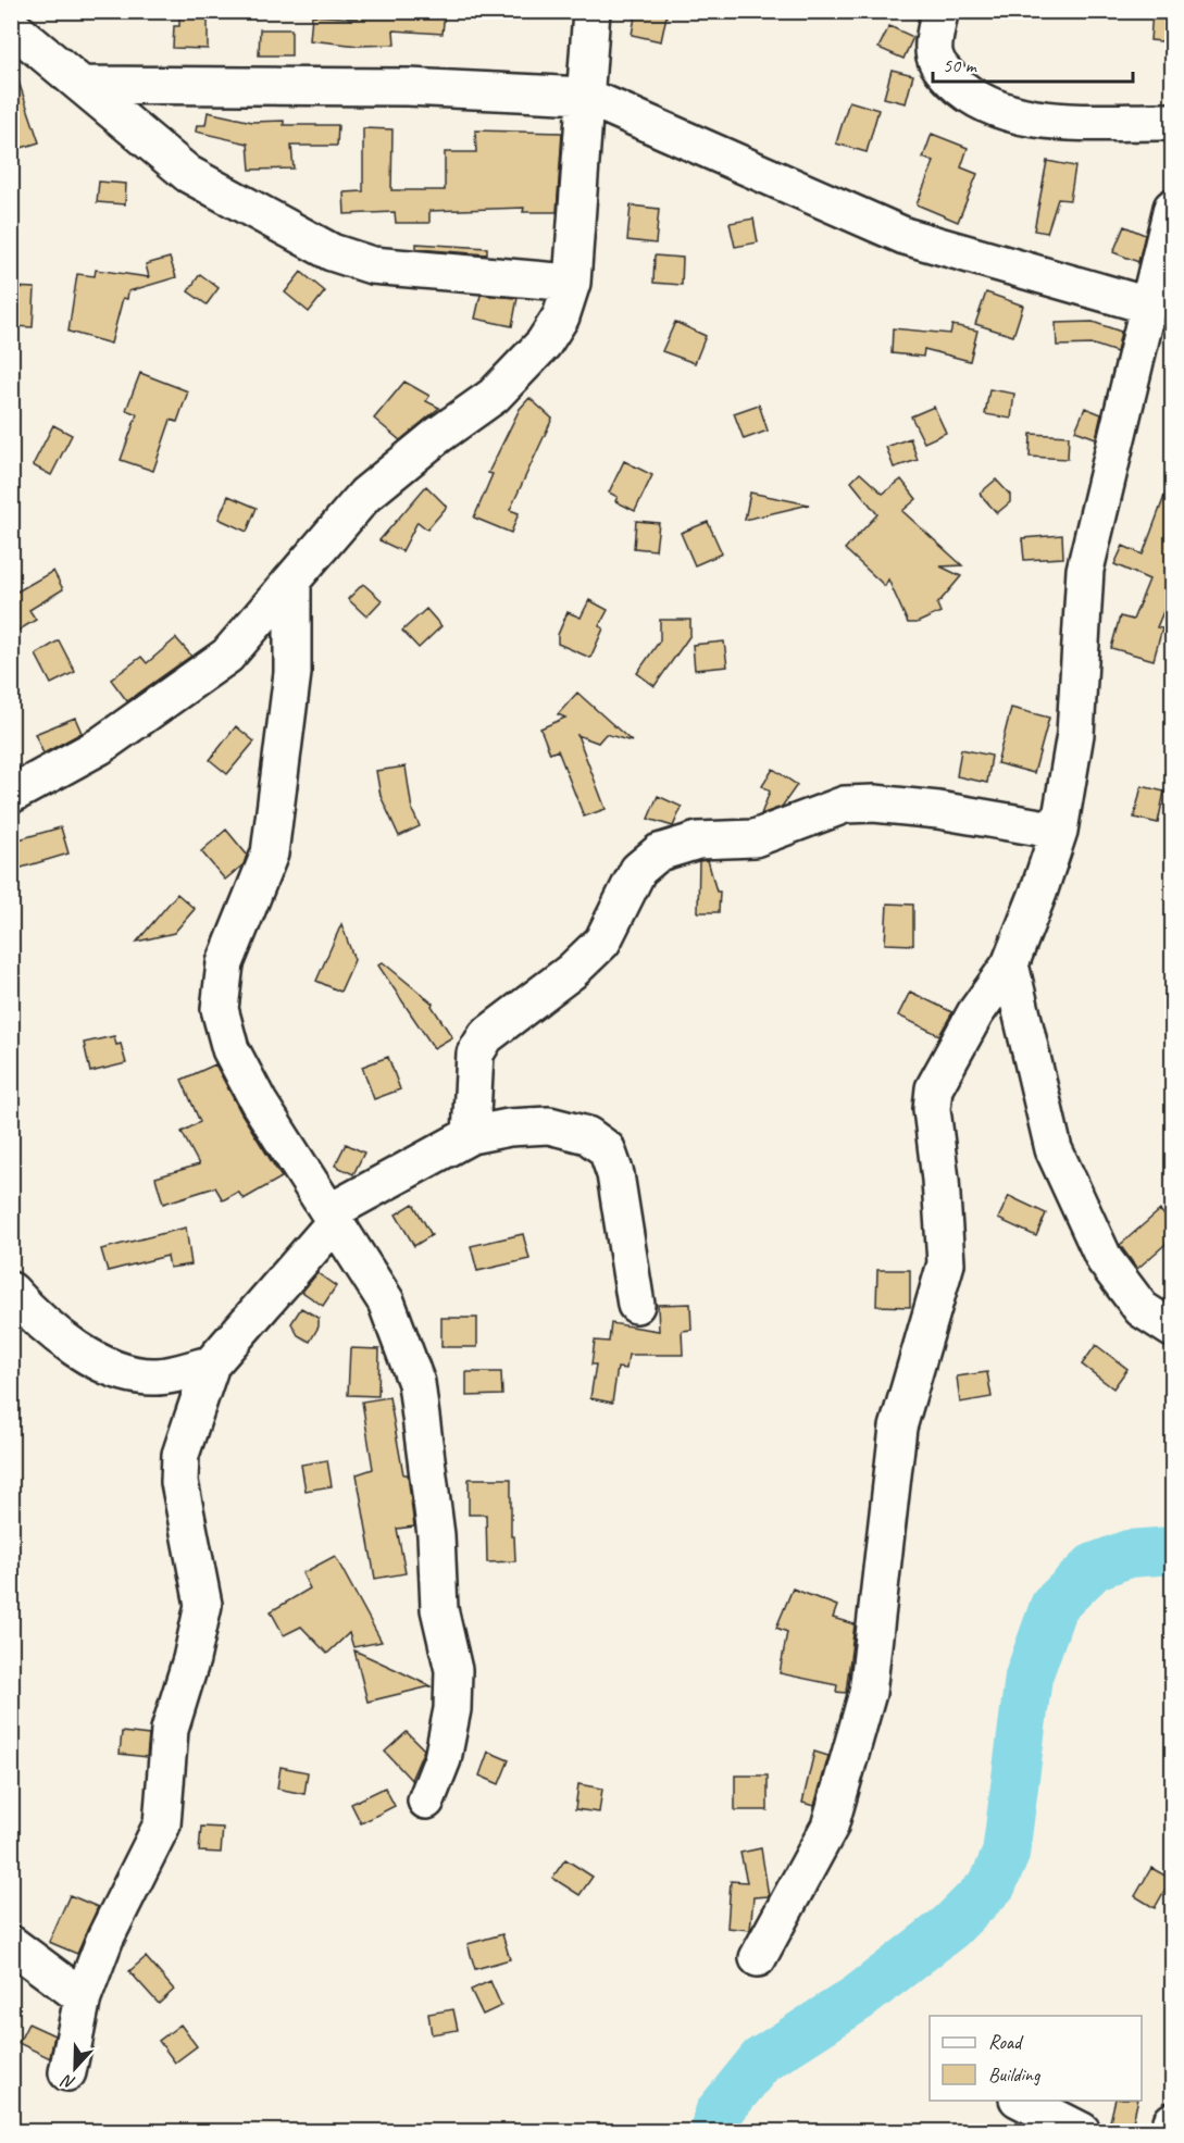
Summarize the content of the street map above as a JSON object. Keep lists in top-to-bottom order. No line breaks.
{"legend":["Road","Building"],"scale_bar":"50 m","north":"bottom"}
